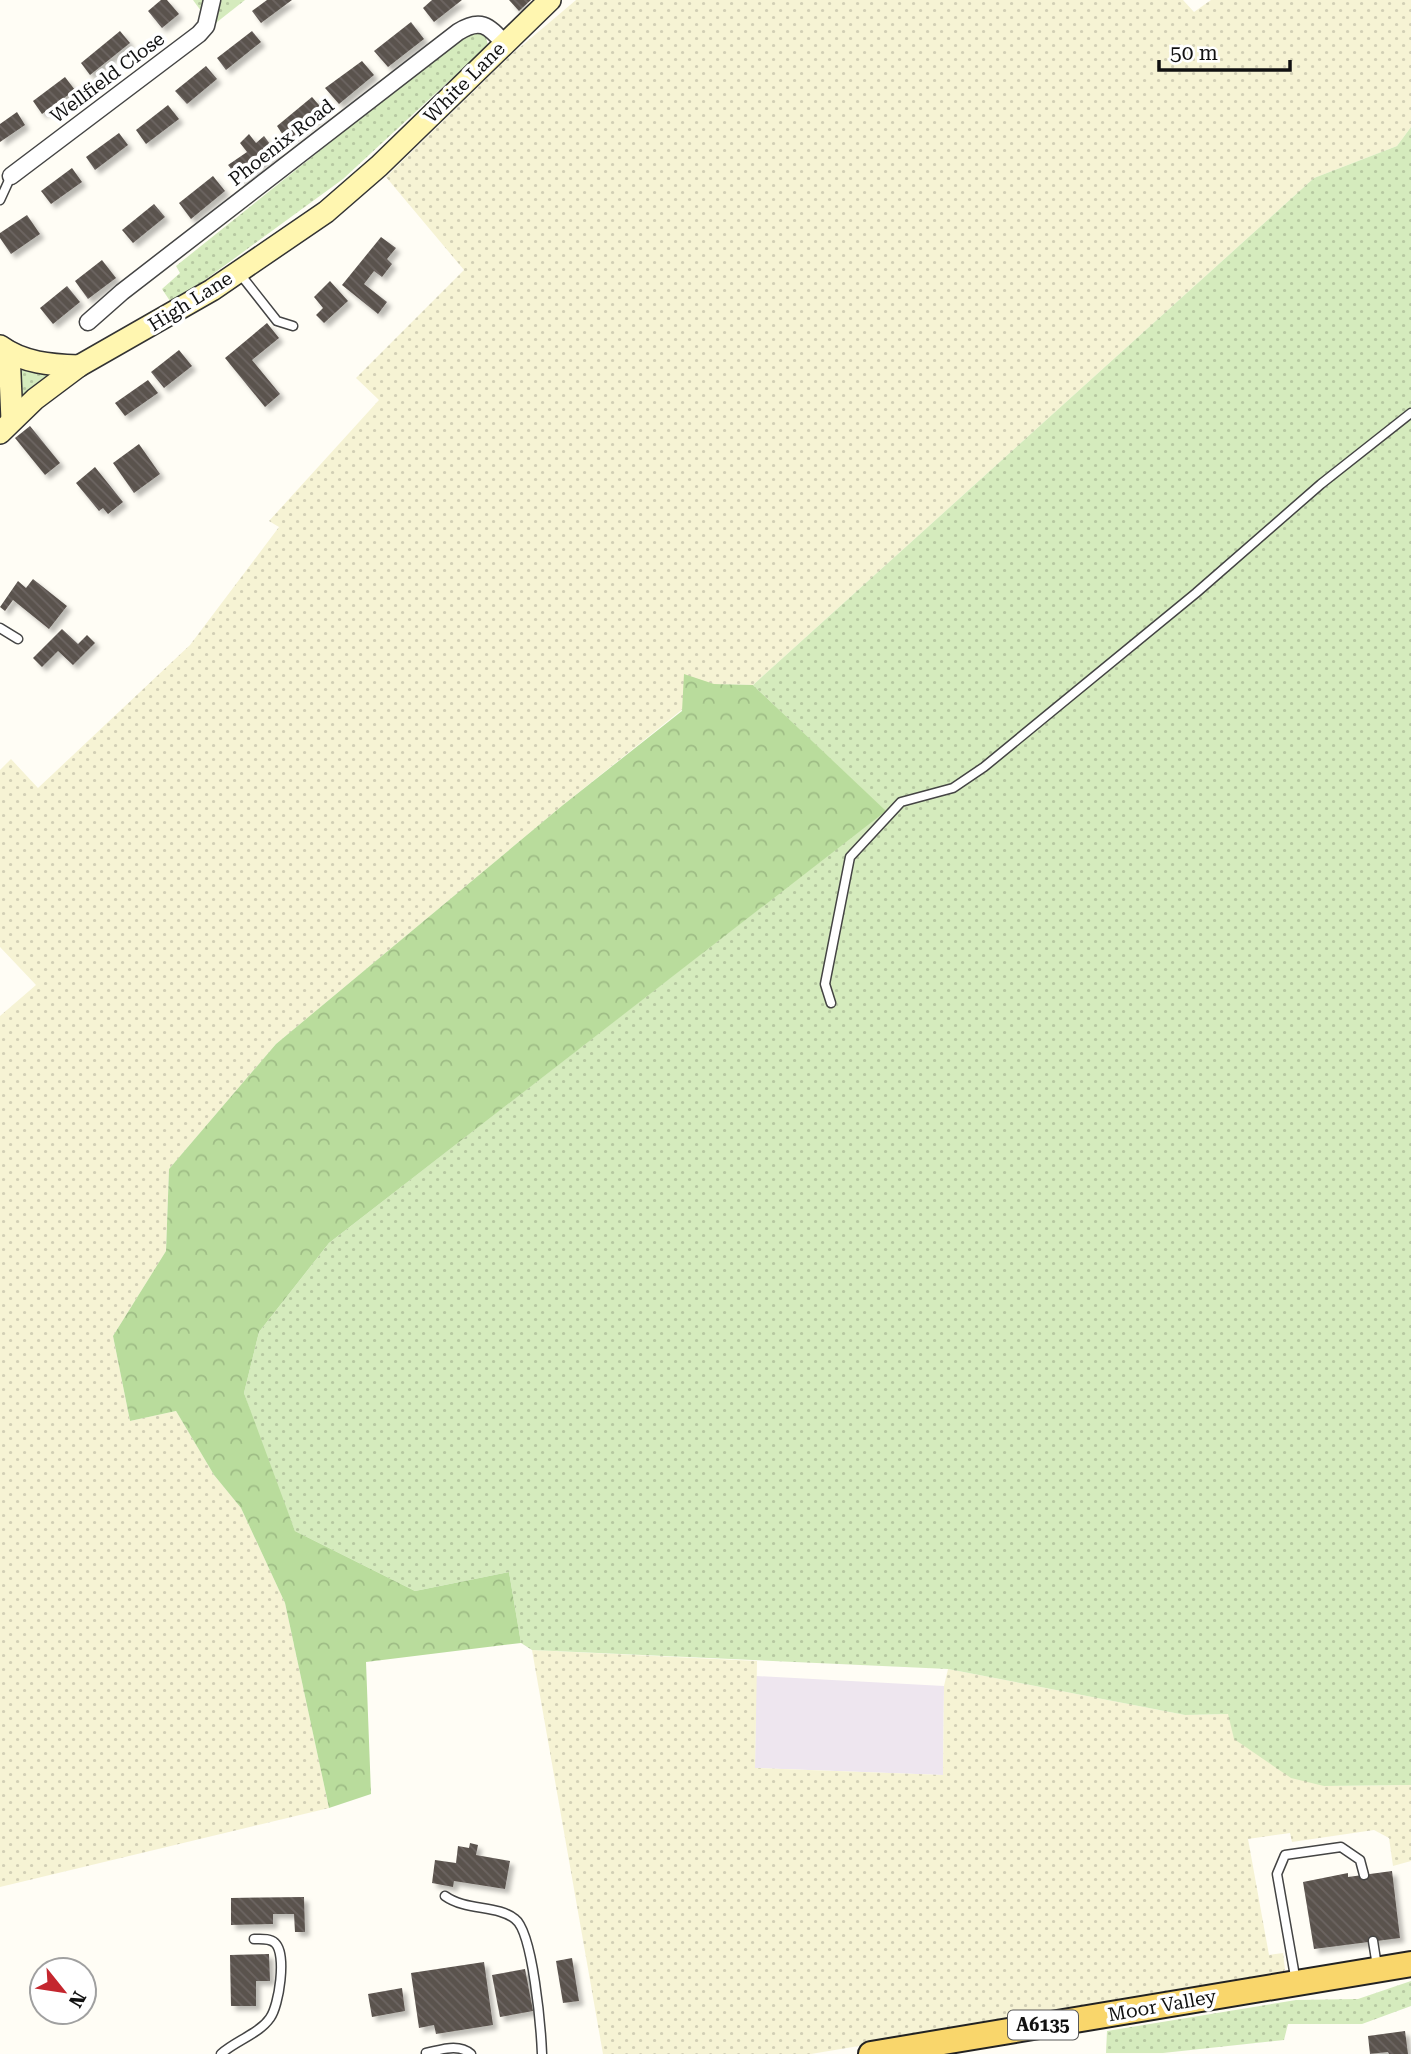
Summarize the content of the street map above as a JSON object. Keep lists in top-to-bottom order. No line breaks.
{"streets":{"main road":["White Lane","High Lane","Moor Valley","A6135"],"street":["Wellfield Close","Phoenix Road"]},"crossings":[["White Lane","Phoenix Road"],["White Lane","High Lane"]],"scale_bar":"50 m","north":"bottom right"}
